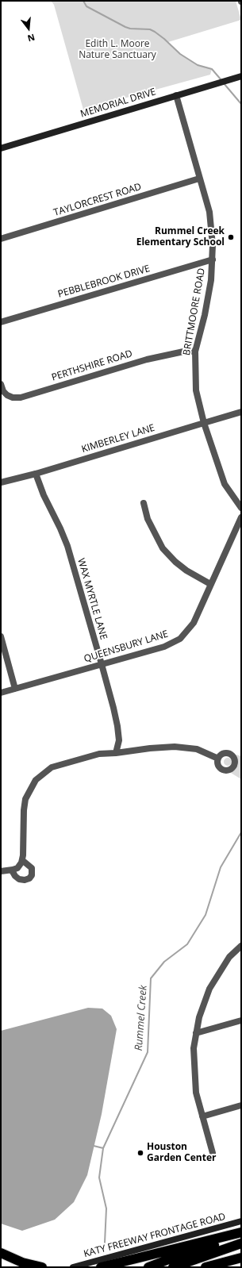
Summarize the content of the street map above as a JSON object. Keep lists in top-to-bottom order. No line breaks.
{"streets":{"main road":["MEMORIAL DRIVE","KATY FREEWAY FRONTAGE ROAD"],"street":["TAYLORCREST ROAD","PEBBLEBROOK DRIVE","BRITTMOORE ROAD","PERTHSHIRE ROAD","KIMBERLEY LANE","WAX MYRTLE LANE","QUEENSBURY LANE"]},"crossings":[["MEMORIAL DRIVE","BRITTMOORE ROAD"],["TAYLORCREST ROAD","BRITTMOORE ROAD"],["PEBBLEBROOK DRIVE","BRITTMOORE ROAD"],["BRITTMOORE ROAD","PERTHSHIRE ROAD"],["BRITTMOORE ROAD","KIMBERLEY LANE"],["KIMBERLEY LANE","WAX MYRTLE LANE"],["WAX MYRTLE LANE","QUEENSBURY LANE"]],"water":["Rummel Creek"],"parks":["Edith L. Moore Nature Sanctuary"],"places":["Rummel Creek Elementary School","Houston Garden Center"],"north":"bottom"}
